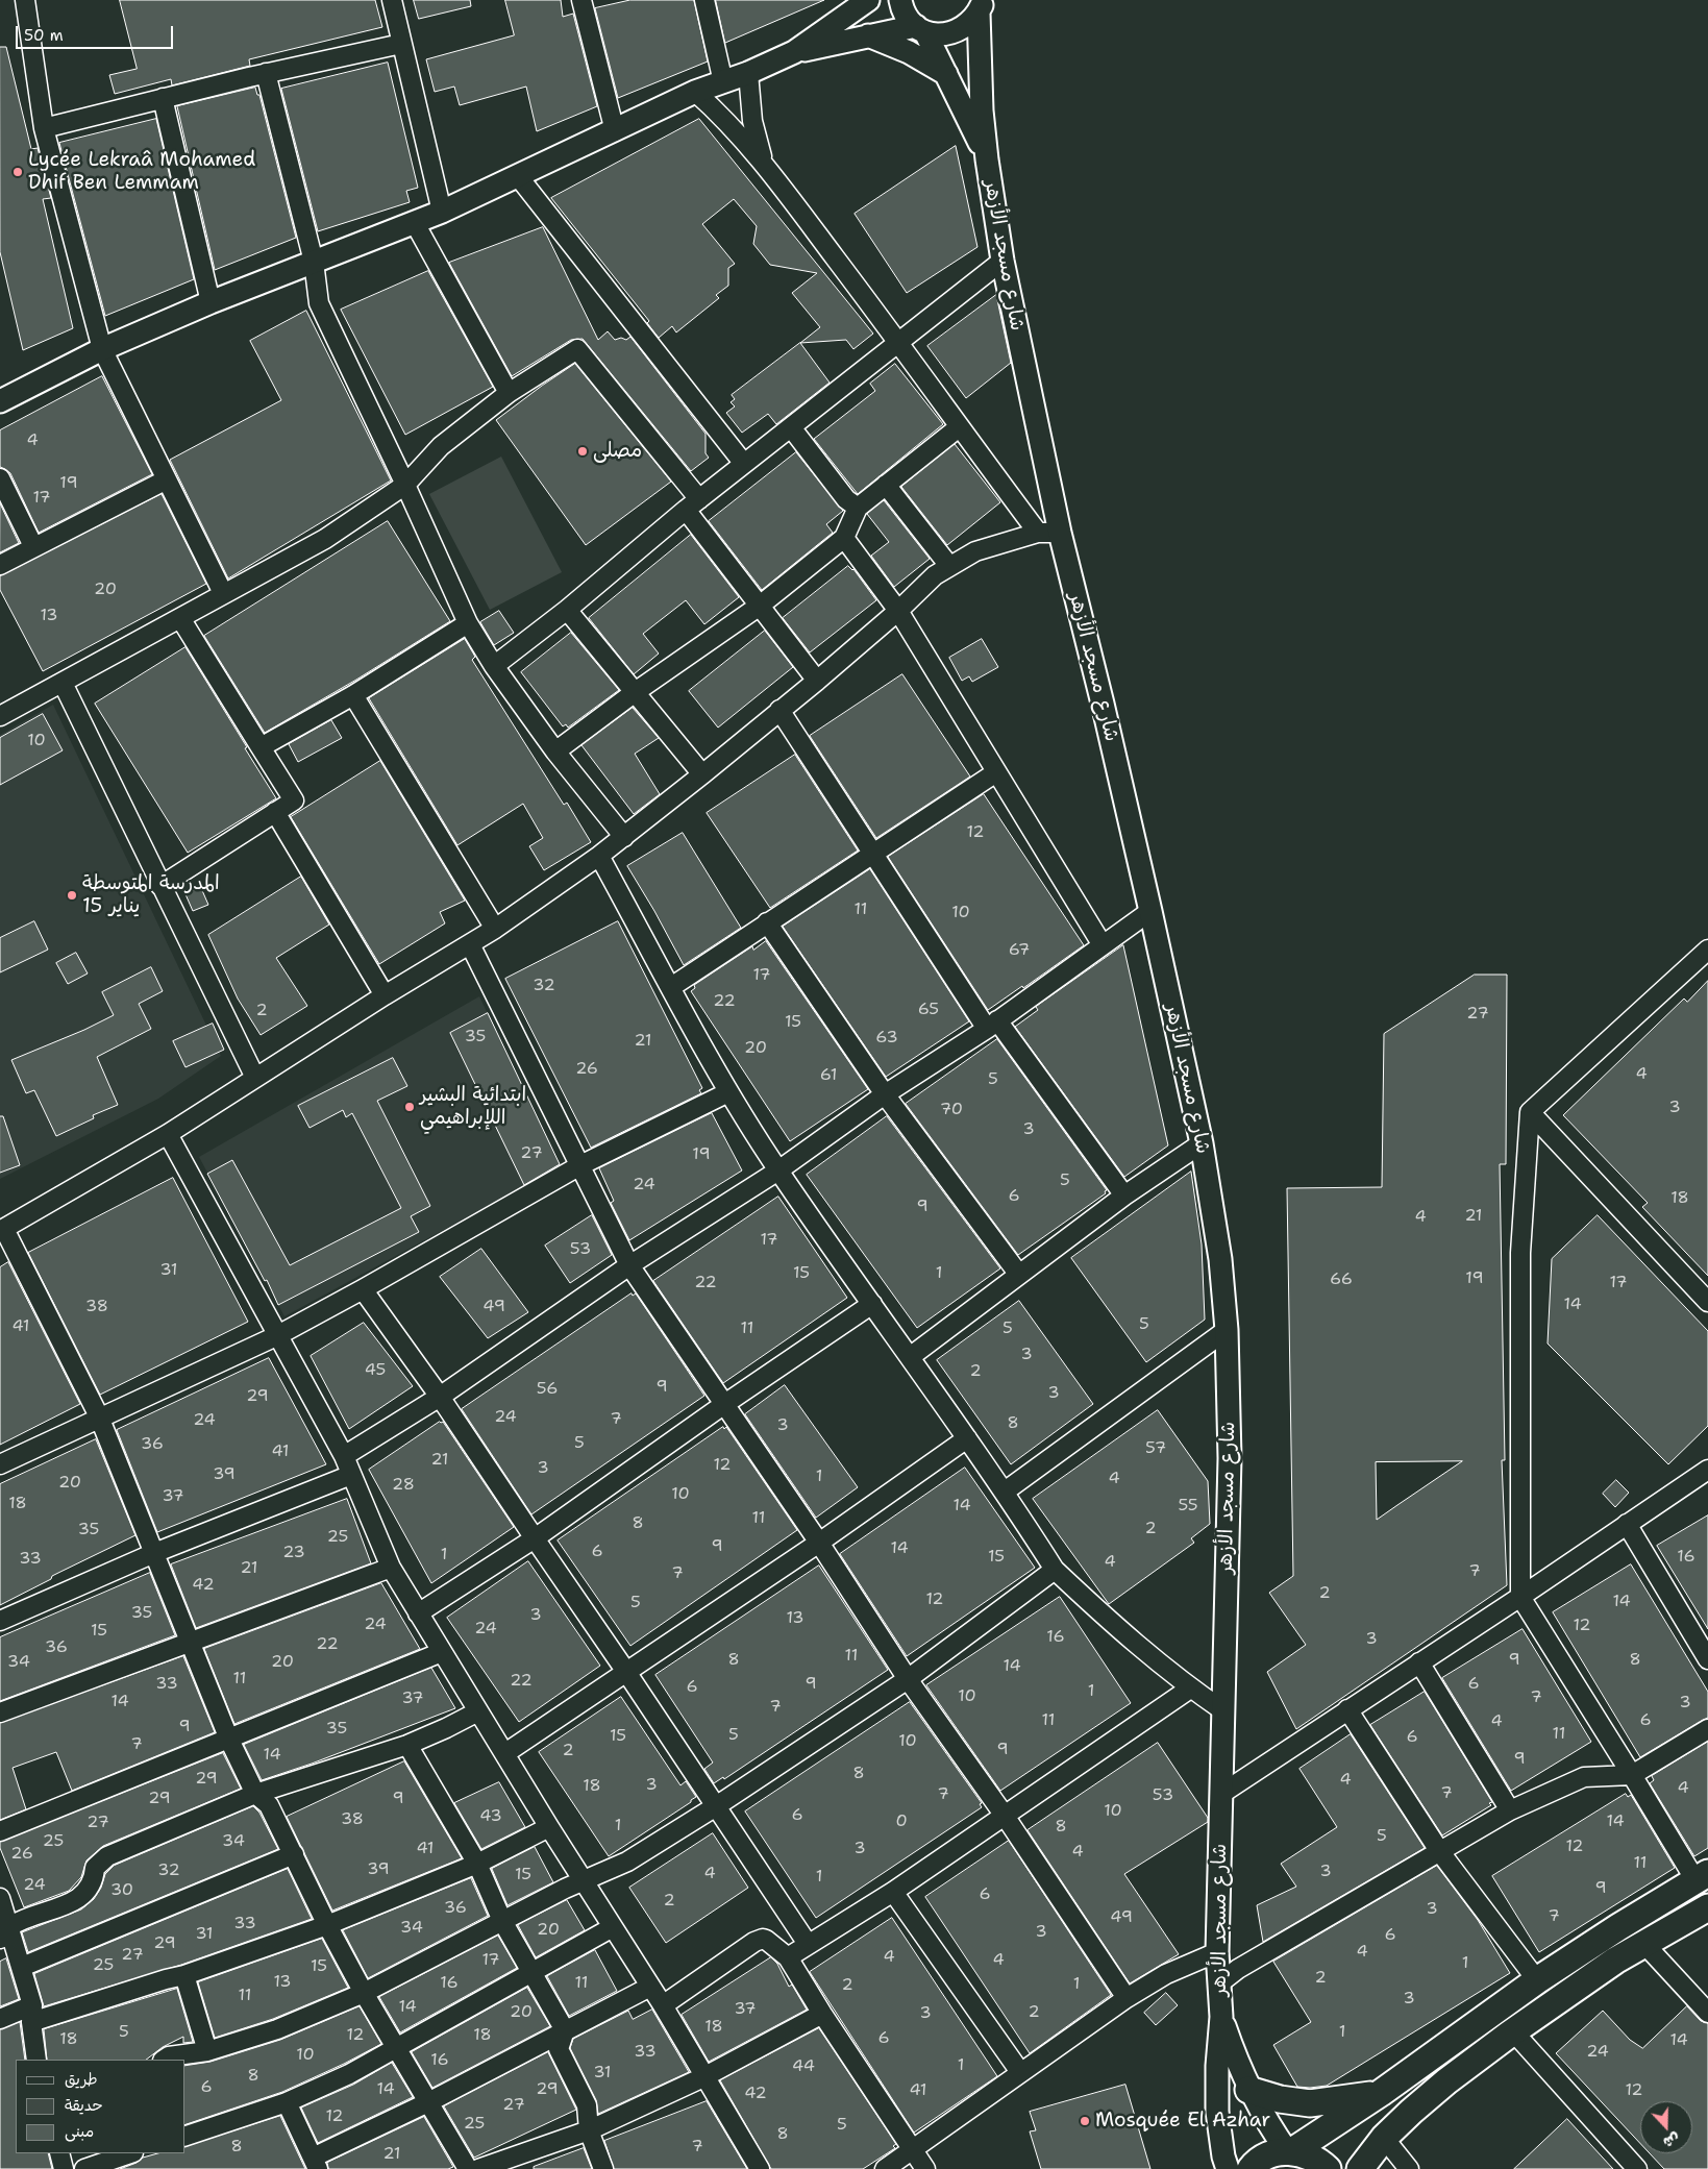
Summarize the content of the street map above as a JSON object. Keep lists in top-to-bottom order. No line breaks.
{"streets":{"street":["شارع مسجد الأزهر"]},"places":["Lycée Lekraâ Mohamed Dhif Ben Lemmam","مصلى","المدرسة المتوسطة 15 يناير","ابتدائية البشير اللإبراهيمي","Mosquée El Azhar"],"house_numbers":["4","19","17","20","13","10","12","11","10","67","17","32","22","65","2","27","15","35","63","21","20","26","4","61","5","3","70","3","27","19","5","24","6","18","9","21","4","17","53","31","15","1","19","66","22","17","14","38","49","5","41","11","5","3","45","2","9","56","3","29","24","7","24","8","3","5","36","57","41","21","12","3","39","1","4","20","28","10","37","18","14","55","11","8","2","35","25","9","14","6","23","1","15","16","33","4","21","7","7","42","2","12","14","5","35","3","13","24","12","24","15","16","3","22","36","11","8","9","8","34","20","14","11","22","33","9","6","6","1","10","7","37","14","3","7","11","6","4","9","35","11","5","15","6","10","7","9","2","14","9","8","29","4","3","18","4","7","7","53","29","9","10","6","43","38","0","14","27","1","8","5","25","34","12","41","3","4","26","11","39","32","3","4","15","1","24","9","30","6","2","36","3","7","49","33","34","20","3","31","6","29","4","27","4","17","4","1","25","15","2","13","16","11","1","2","11","3","14","37","20","2","3","18","5","1","12","18","6","18","14","33","24","10","16","1","44","31","8","6","14","29","41","12","42","27","12","25","5","8","8","7","21"],"legend":["طريق","حديقة","مبنى"],"scale_bar":"50 m","north":"bottom"}
